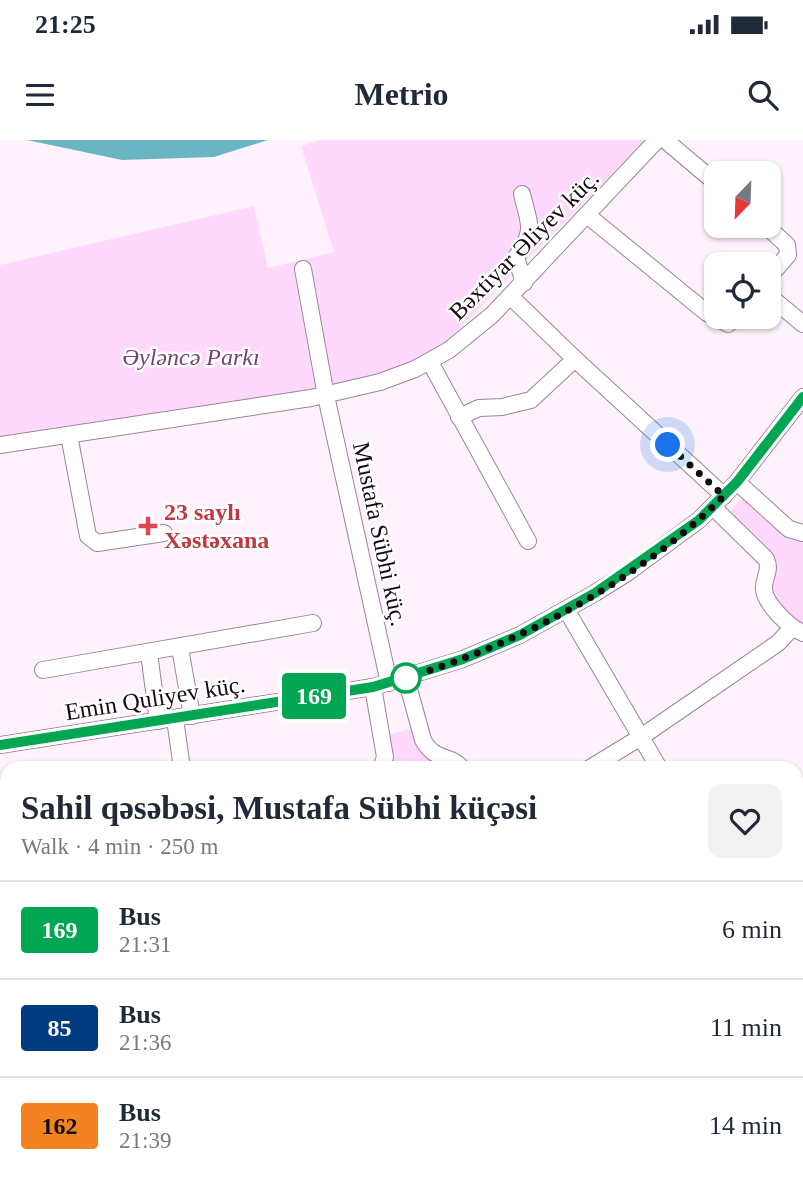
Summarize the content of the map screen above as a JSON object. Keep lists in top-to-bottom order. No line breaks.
{"streets":{"street":["Bəxtiyar Əliyev küç.","Mustafa Sübhi küç.","Emin Quliyev küç."]},"crossings":[["Bəxtiyar Əliyev küç.","Mustafa Sübhi küç."],["Mustafa Sübhi küç.","Emin Quliyev küç."]],"parks":["Əyləncə Parkı"],"places":{"health":["23 saylı Xəstəxana"]},"lines":["bus line 169"],"north":"bottom left","page":{"status":"21:25","header":"Metrio","on_map":"169","heading":["Sahil qəsəbəsi, Mustafa Sübhi küçəsi","Walk · 4 min · 250 m"],"list":[{"mark":"169","name":"Bus","note":"21:31","value":"6 min"},{"mark":"85","name":"Bus","note":"21:36","value":"11 min"},{"mark":"162","name":"Bus","note":"21:39","value":"14 min"}]}}
